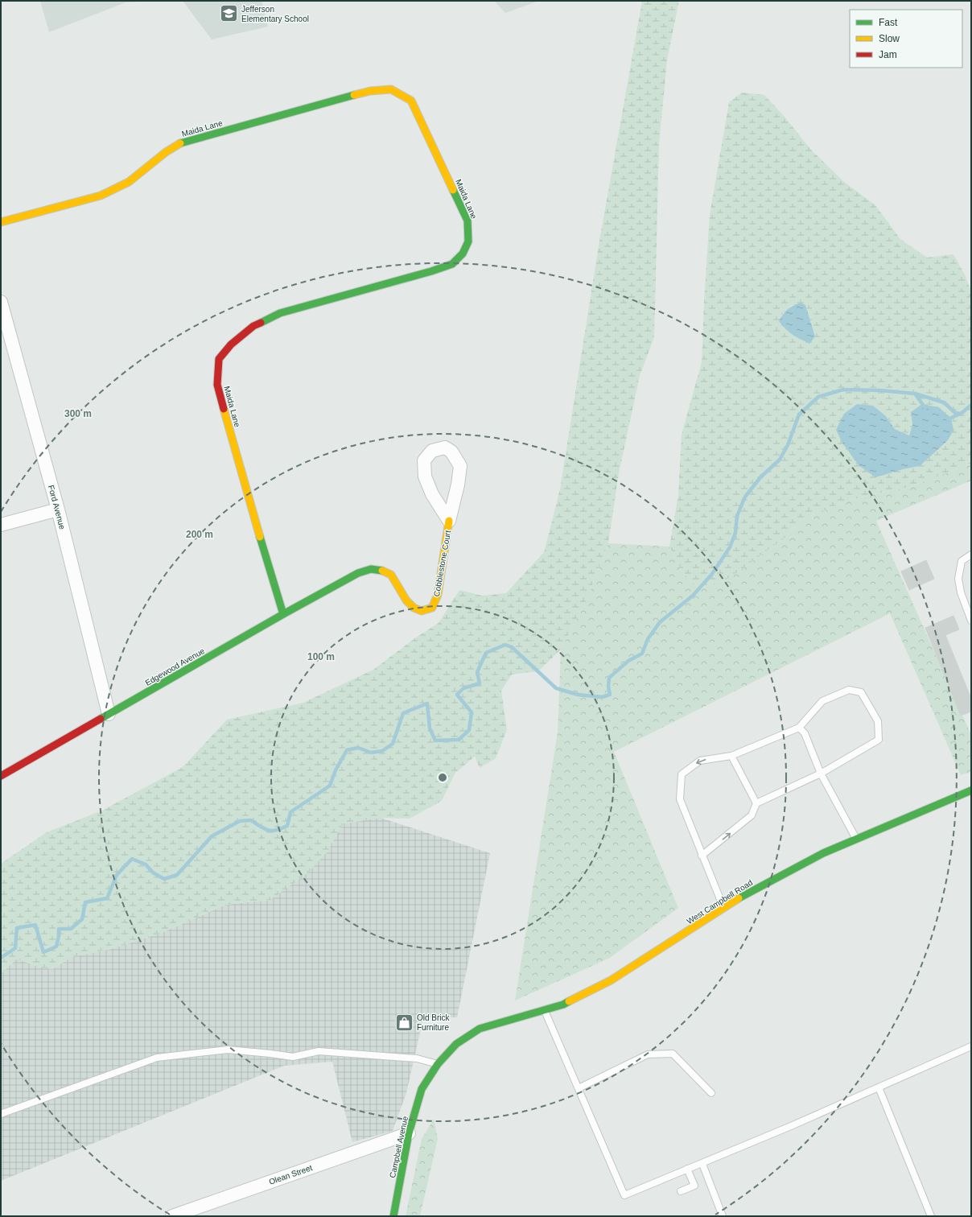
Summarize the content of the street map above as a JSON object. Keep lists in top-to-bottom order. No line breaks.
{"streets":{"street":["Maida Lane","Ford Avenue","Cobblestone Court","Edgewood Avenue","West Campbell Road","Campbell Avenue","Olean Street"]},"crossings":[["Maida Lane","Edgewood Avenue"],["Ford Avenue","Edgewood Avenue"],["Cobblestone Court","Edgewood Avenue"],["West Campbell Road","Campbell Avenue"],["Campbell Avenue","Olean Street"]],"places":{"school or university":["Jefferson Elementary School"],"shop":["Old Brick Furniture"]},"legend":["Fast","Slow","Jam"],"rings":["300 m","200 m","100 m"]}
